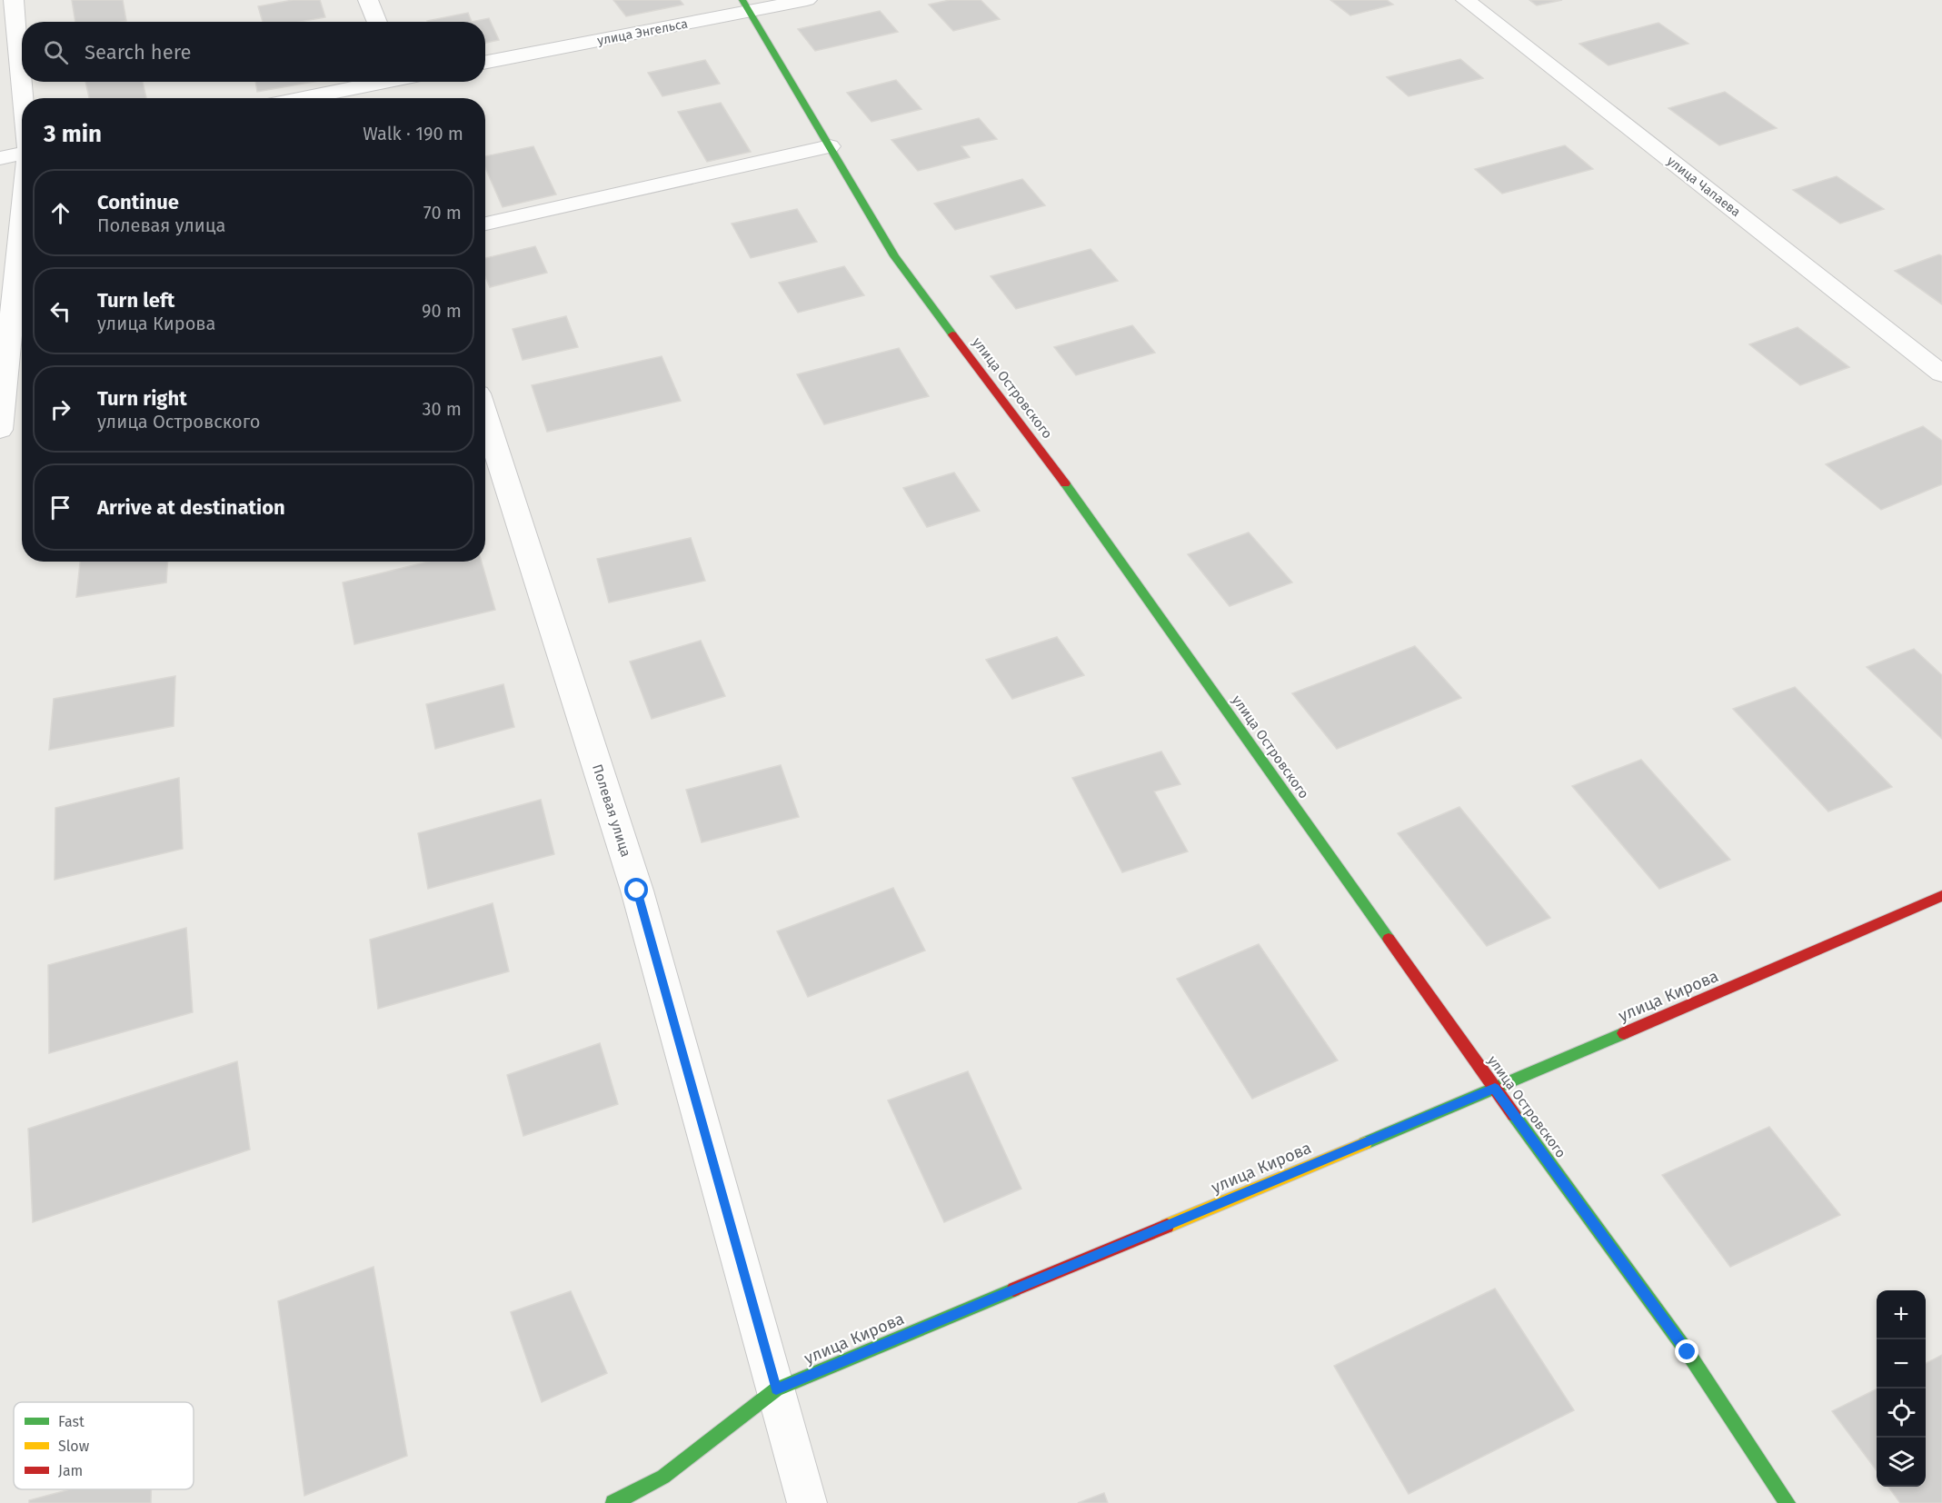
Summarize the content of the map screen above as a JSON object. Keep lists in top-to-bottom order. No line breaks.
{"streets":{"street":["улица Энгельса","улица Чапаева","улица Островского","Полевая улица","улица Кирова"]},"crossings":[["улица Энгельса","улица Островского"],["улица Островского","улица Кирова"],["Полевая улица","улица Кирова"]],"legend":["Fast","Slow","Jam"],"page":{"search":"Search here","heading":["3 min","Walk · 190 m"],"list":[["Continue","Полевая улица","70 m"],["Turn left","улица Кирова","90 m"],["Turn right","улица Островского","30 m"],"Arrive at destination"],"map_buttons":["+","−"]}}
